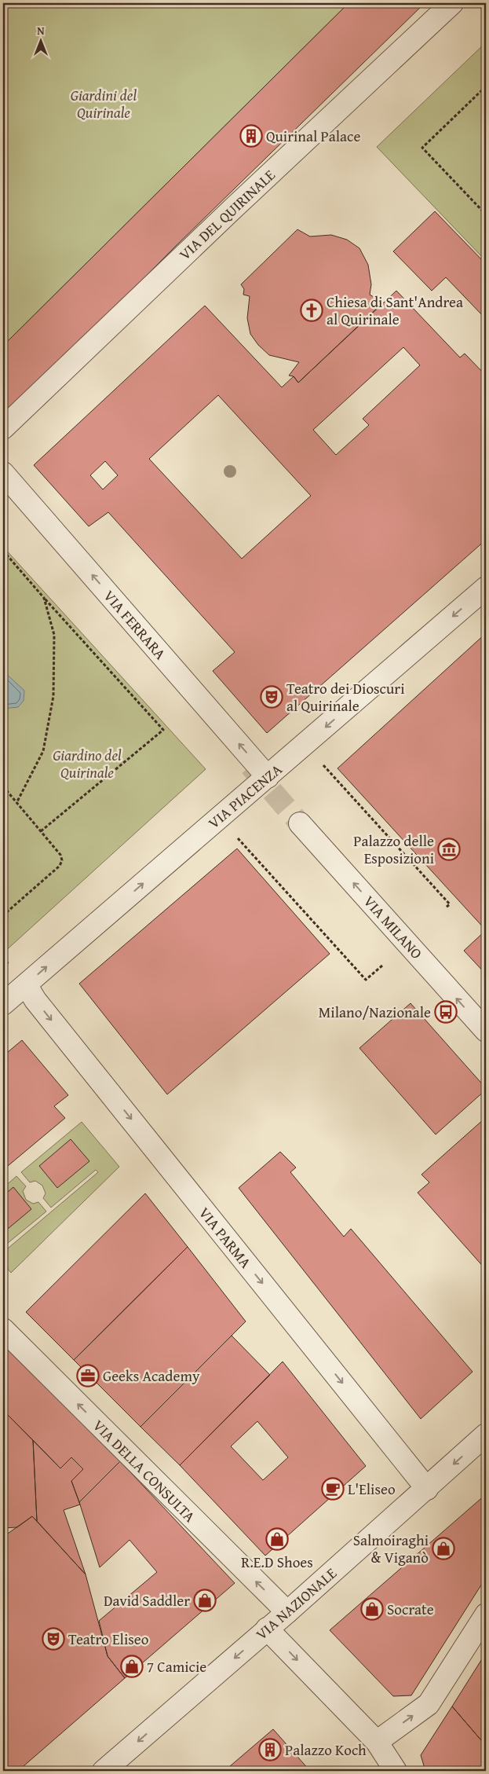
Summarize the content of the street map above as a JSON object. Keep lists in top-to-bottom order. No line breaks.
{"streets":{"street":["VIA DEL QUIRINALE","VIA FERRARA","VIA PIACENZA","VIA MILANO","VIA PARMA","VIA DELLA CONSULTA","VIA NAZIONALE"]},"crossings":[["VIA FERRARA","VIA PIACENZA"],["VIA PIACENZA","VIA PARMA"],["VIA PARMA","VIA NAZIONALE"],["VIA DELLA CONSULTA","VIA NAZIONALE"]],"one_way":["VIA FERRARA","VIA MILANO","VIA PARMA","VIA DELLA CONSULTA","VIA NAZIONALE"],"parks":["Giardini del Quirinale","Giardino del Quirinale"],"places":{"building":["Quirinal Palace","Palazzo Koch"],"church":["Chiesa di Sant'Andrea al Quirinale"],"theatre":["Teatro dei Dioscuri al Quirinale","Teatro Eliseo"],"museum":["Palazzo delle Esposizioni"],"bus stop":["Milano/Nazionale"],"office":["Geeks Academy"],"cafe":["L'Eliseo"],"shop":["R.E.D Shoes","Salmoiraghi & Viganò","David Saddler","Socrate","7 Camicie"]},"north":"top"}
